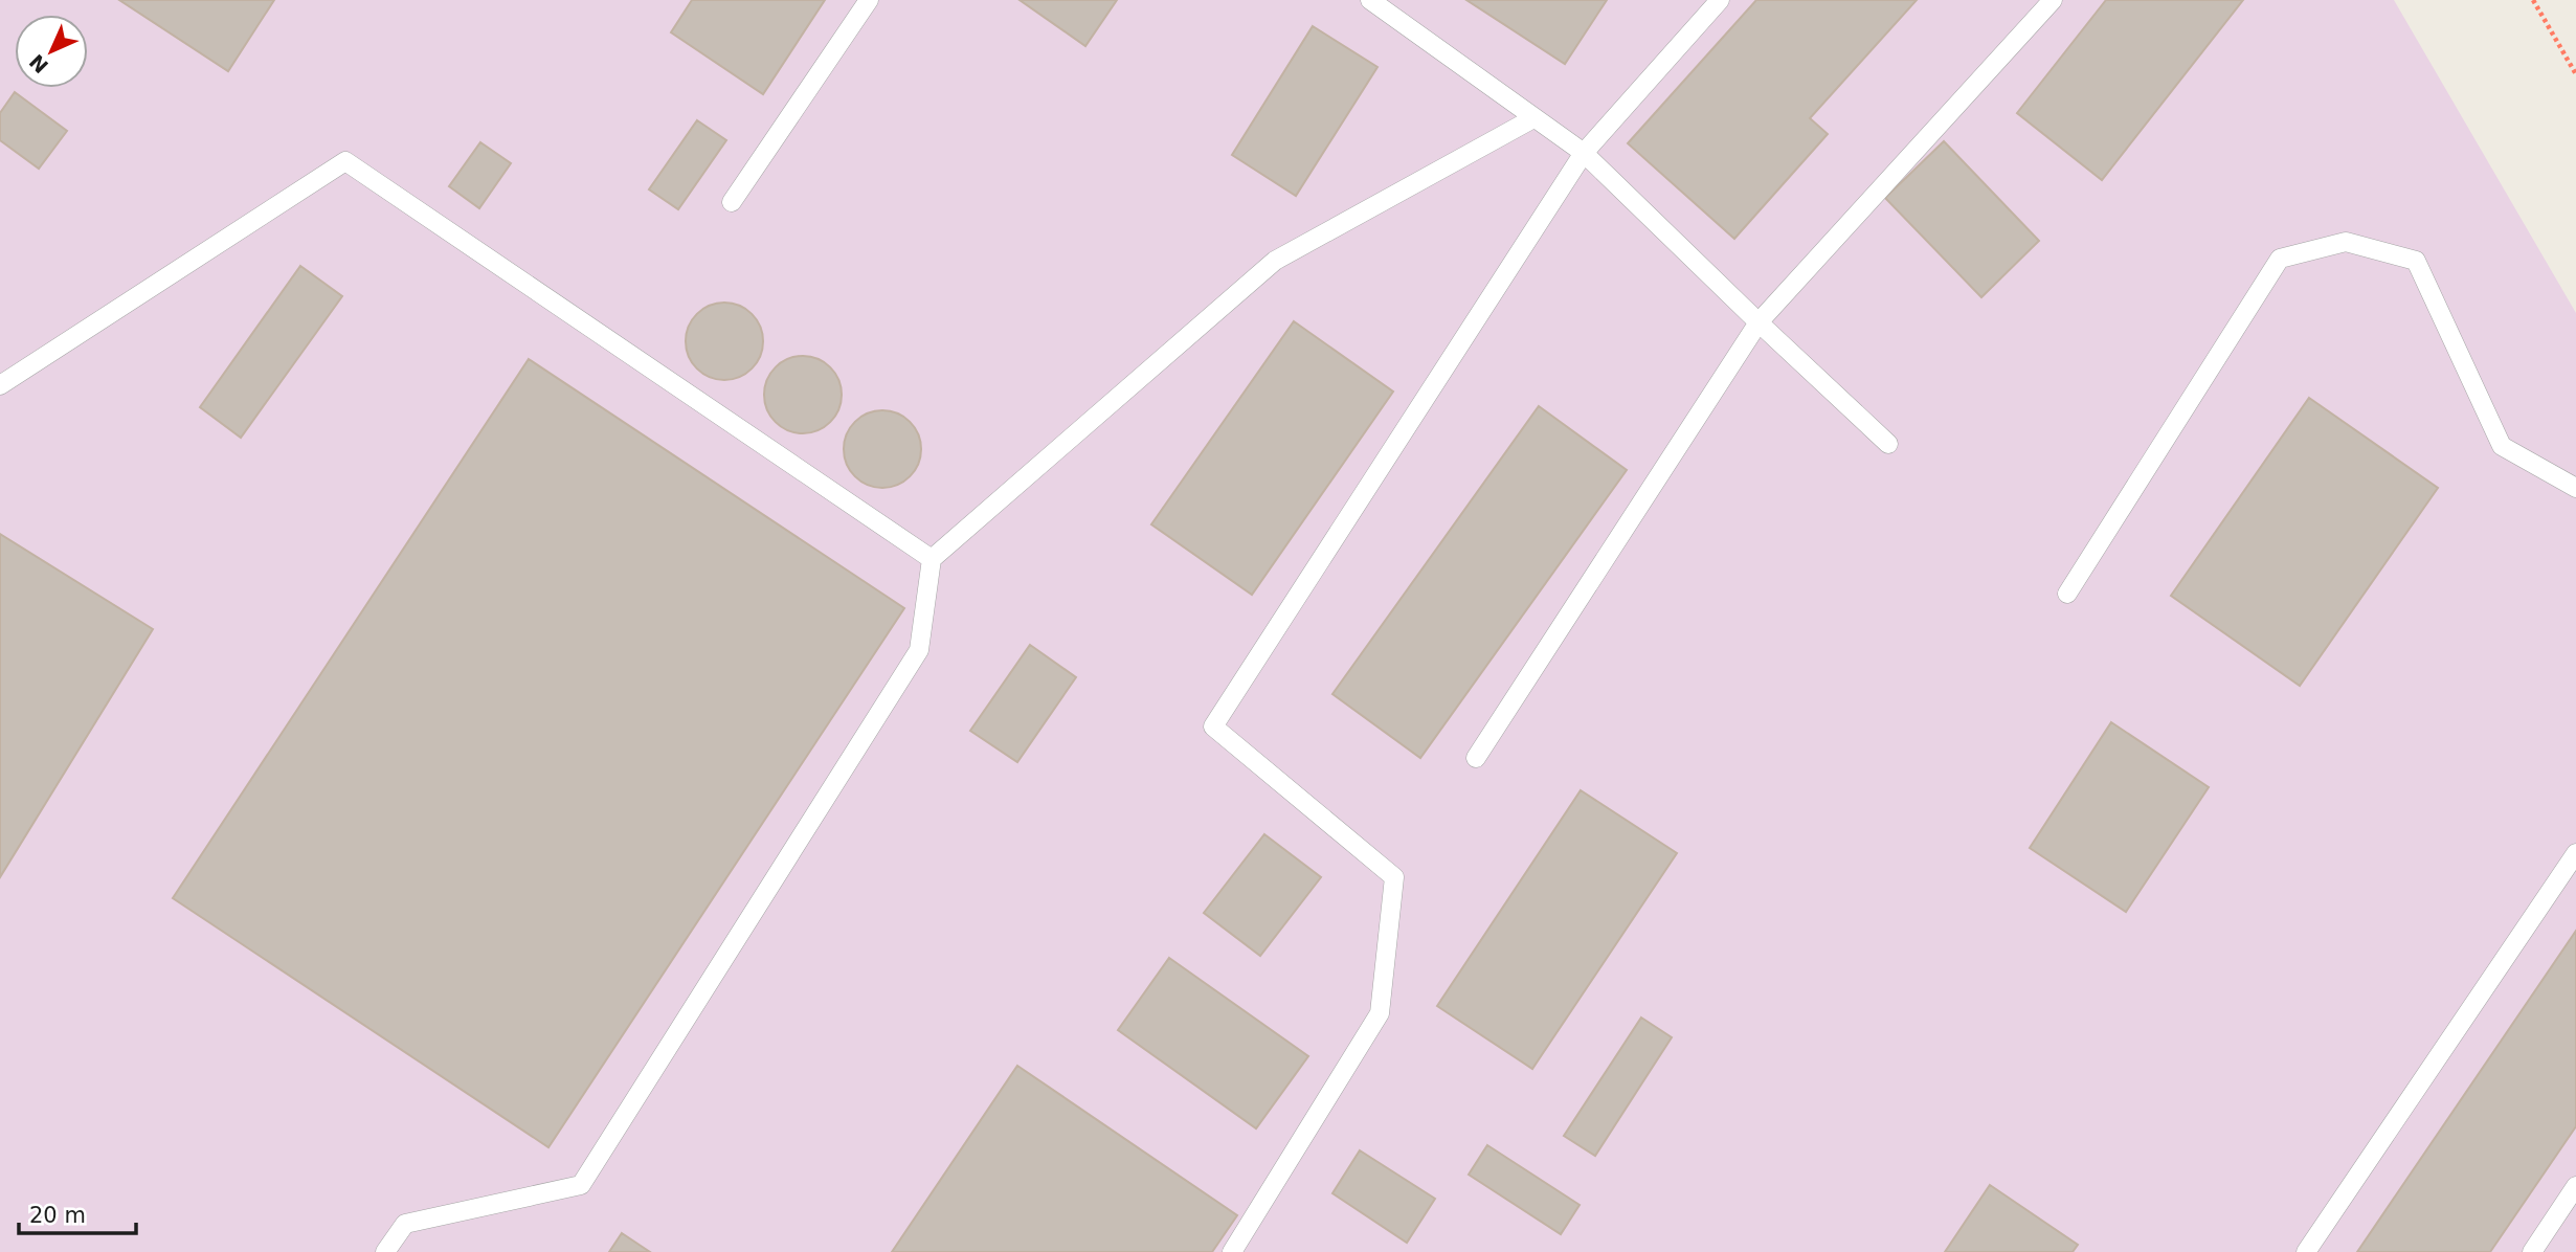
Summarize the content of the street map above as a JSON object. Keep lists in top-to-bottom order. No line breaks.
{"scale_bar":"20 m","north":"bottom left"}
